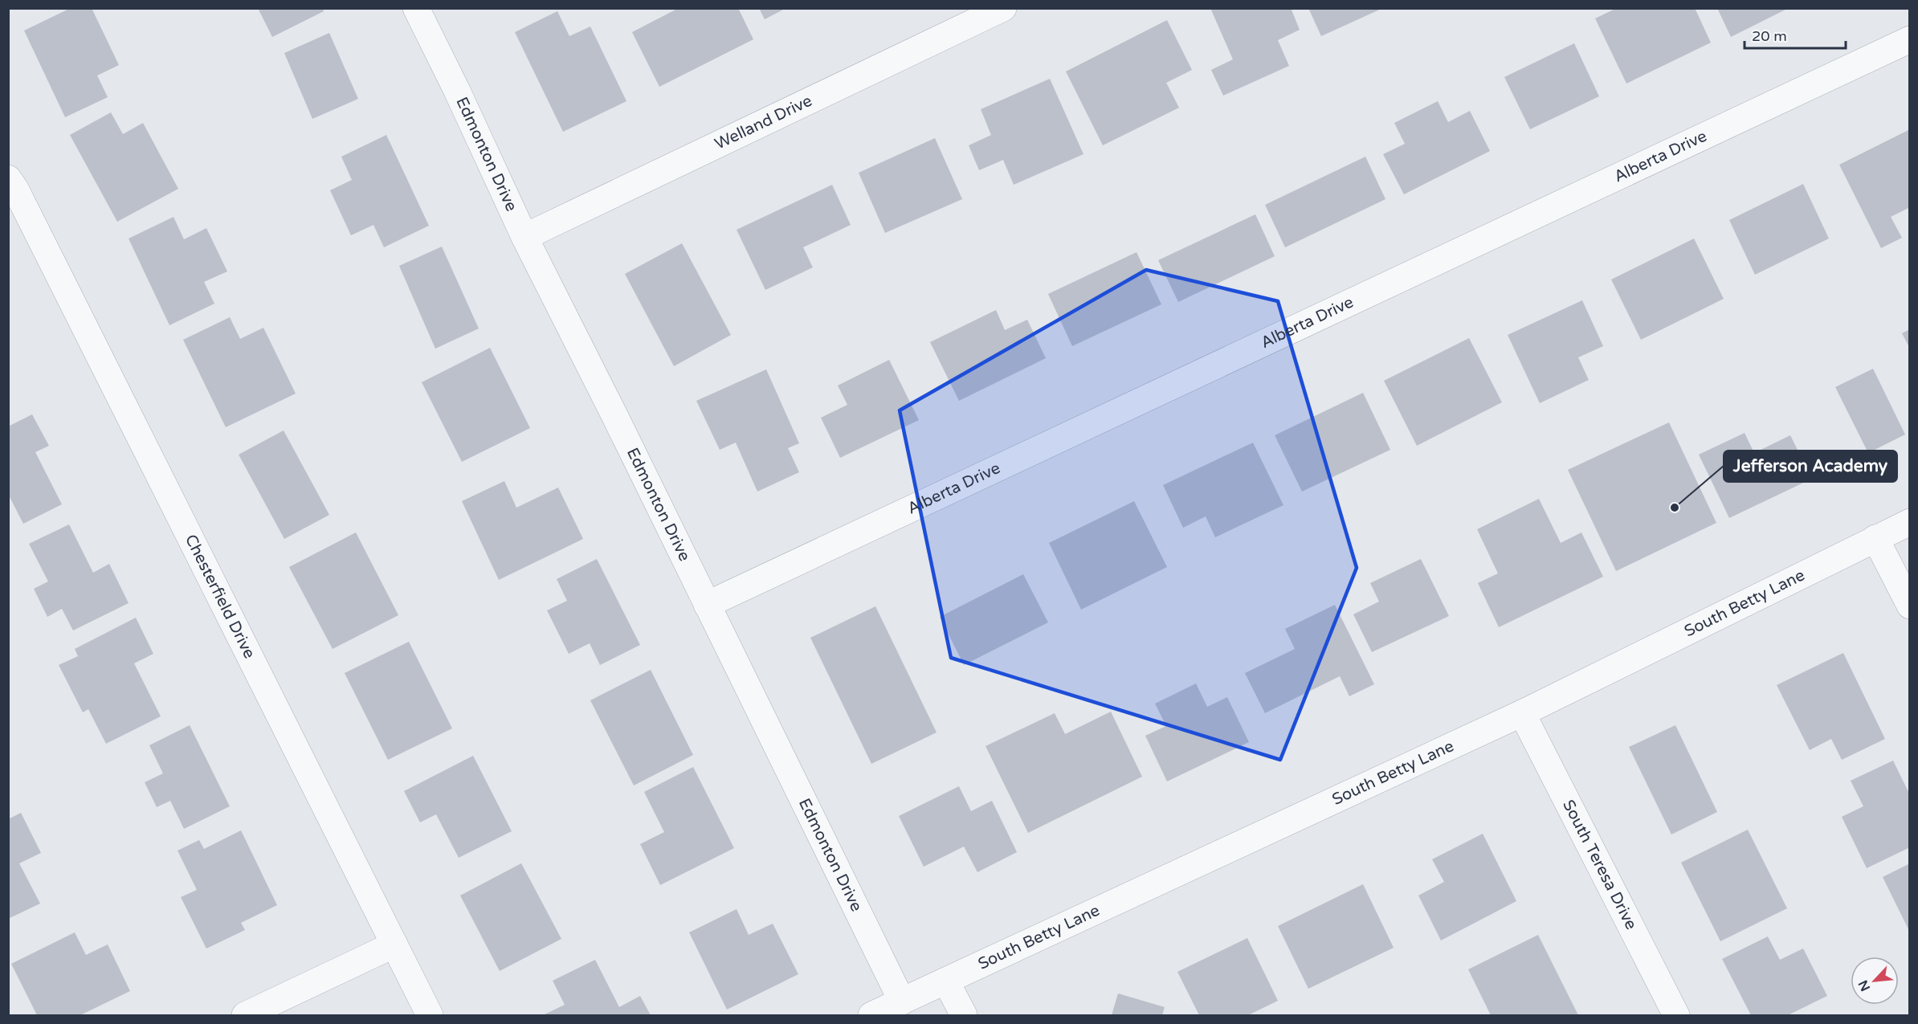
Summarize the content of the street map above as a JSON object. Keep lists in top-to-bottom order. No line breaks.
{"streets":{"street":["Welland Drive","Edmonton Drive","Alberta Drive","Chesterfield Drive","South Betty Lane","South Teresa Drive"]},"crossings":[["Welland Drive","Edmonton Drive"],["Edmonton Drive","Alberta Drive"],["Edmonton Drive","South Betty Lane"],["South Betty Lane","South Teresa Drive"]],"places":["Jefferson Academy"],"scale_bar":"20 m","north":"bottom left"}
